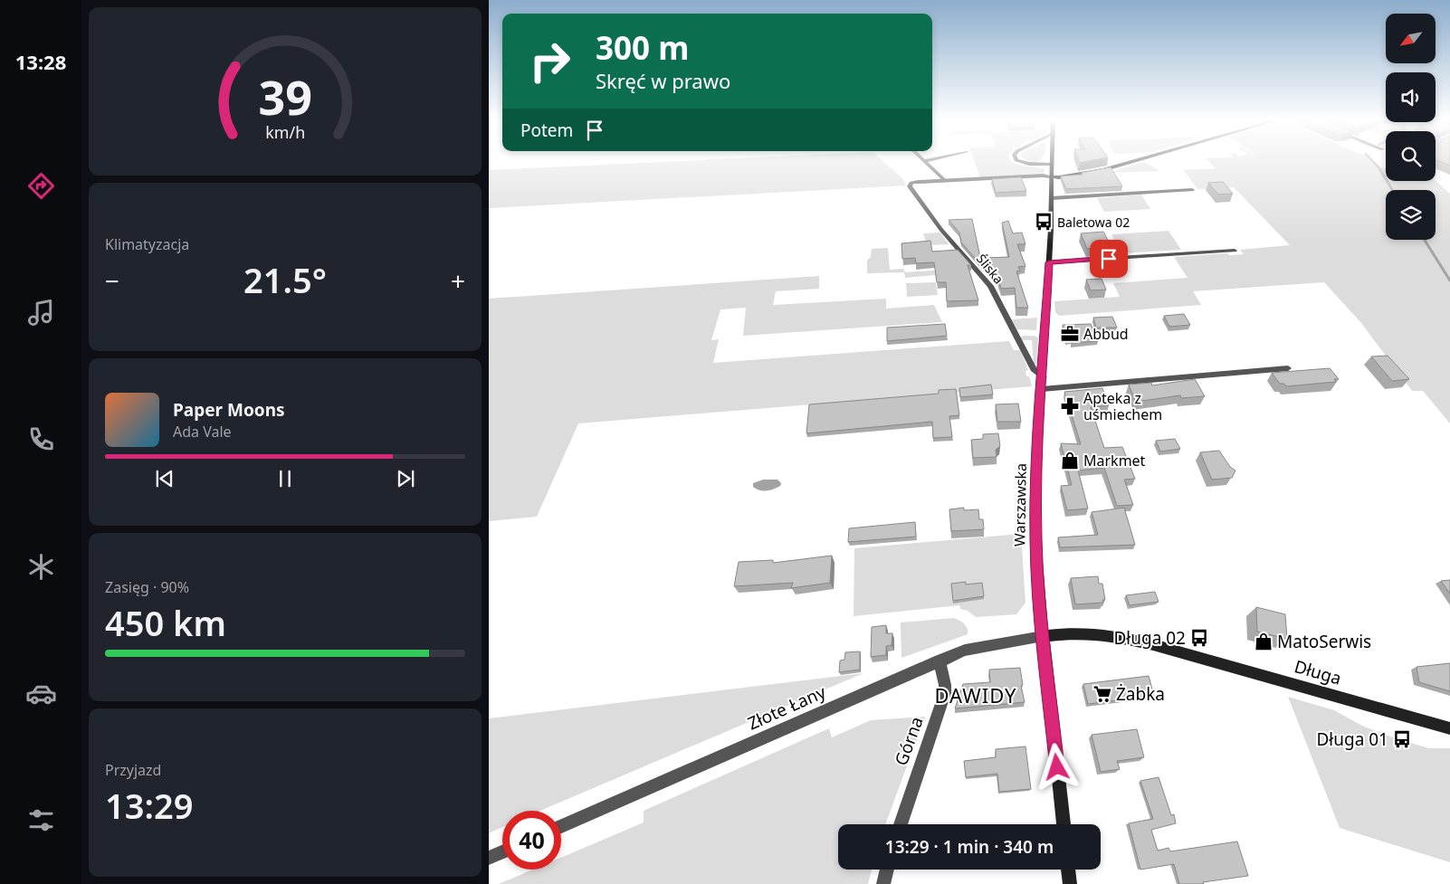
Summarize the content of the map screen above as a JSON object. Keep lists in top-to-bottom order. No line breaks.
{"streets":{"street":["Śliska","Warszawska","Długa","Złote Łany","Górna"]},"crossings":[["Śliska","Warszawska"],["Warszawska","Długa"],["Warszawska","Złote Łany"],["Długa","Złote Łany"],["Złote Łany","Górna"]],"districts":["DAWIDY"],"places":{"bus stop":["Baletowa 02","Długa 02","Długa 01"],"office":["Abbud"],"pharmacy":["Apteka z uśmiechem"],"shop":["Markmet","MatoSerwis"],"supermarket":["Żabka"]},"north":"bottom left","page":{"tabs":"13:28","turn":["300 m","Skręć w prawo"],"then":"Potem","tile":["Klimatyzacja",["Zasięg · 90%","450 km"],["Przyjazd","13:29"]],"heat":["−","21.5°","+"],"song":["Paper Moons","Ada Vale"],"limit":"40","trip":"13:29 · 1 min · 340 m","gauge":["39","km/h"]}}
